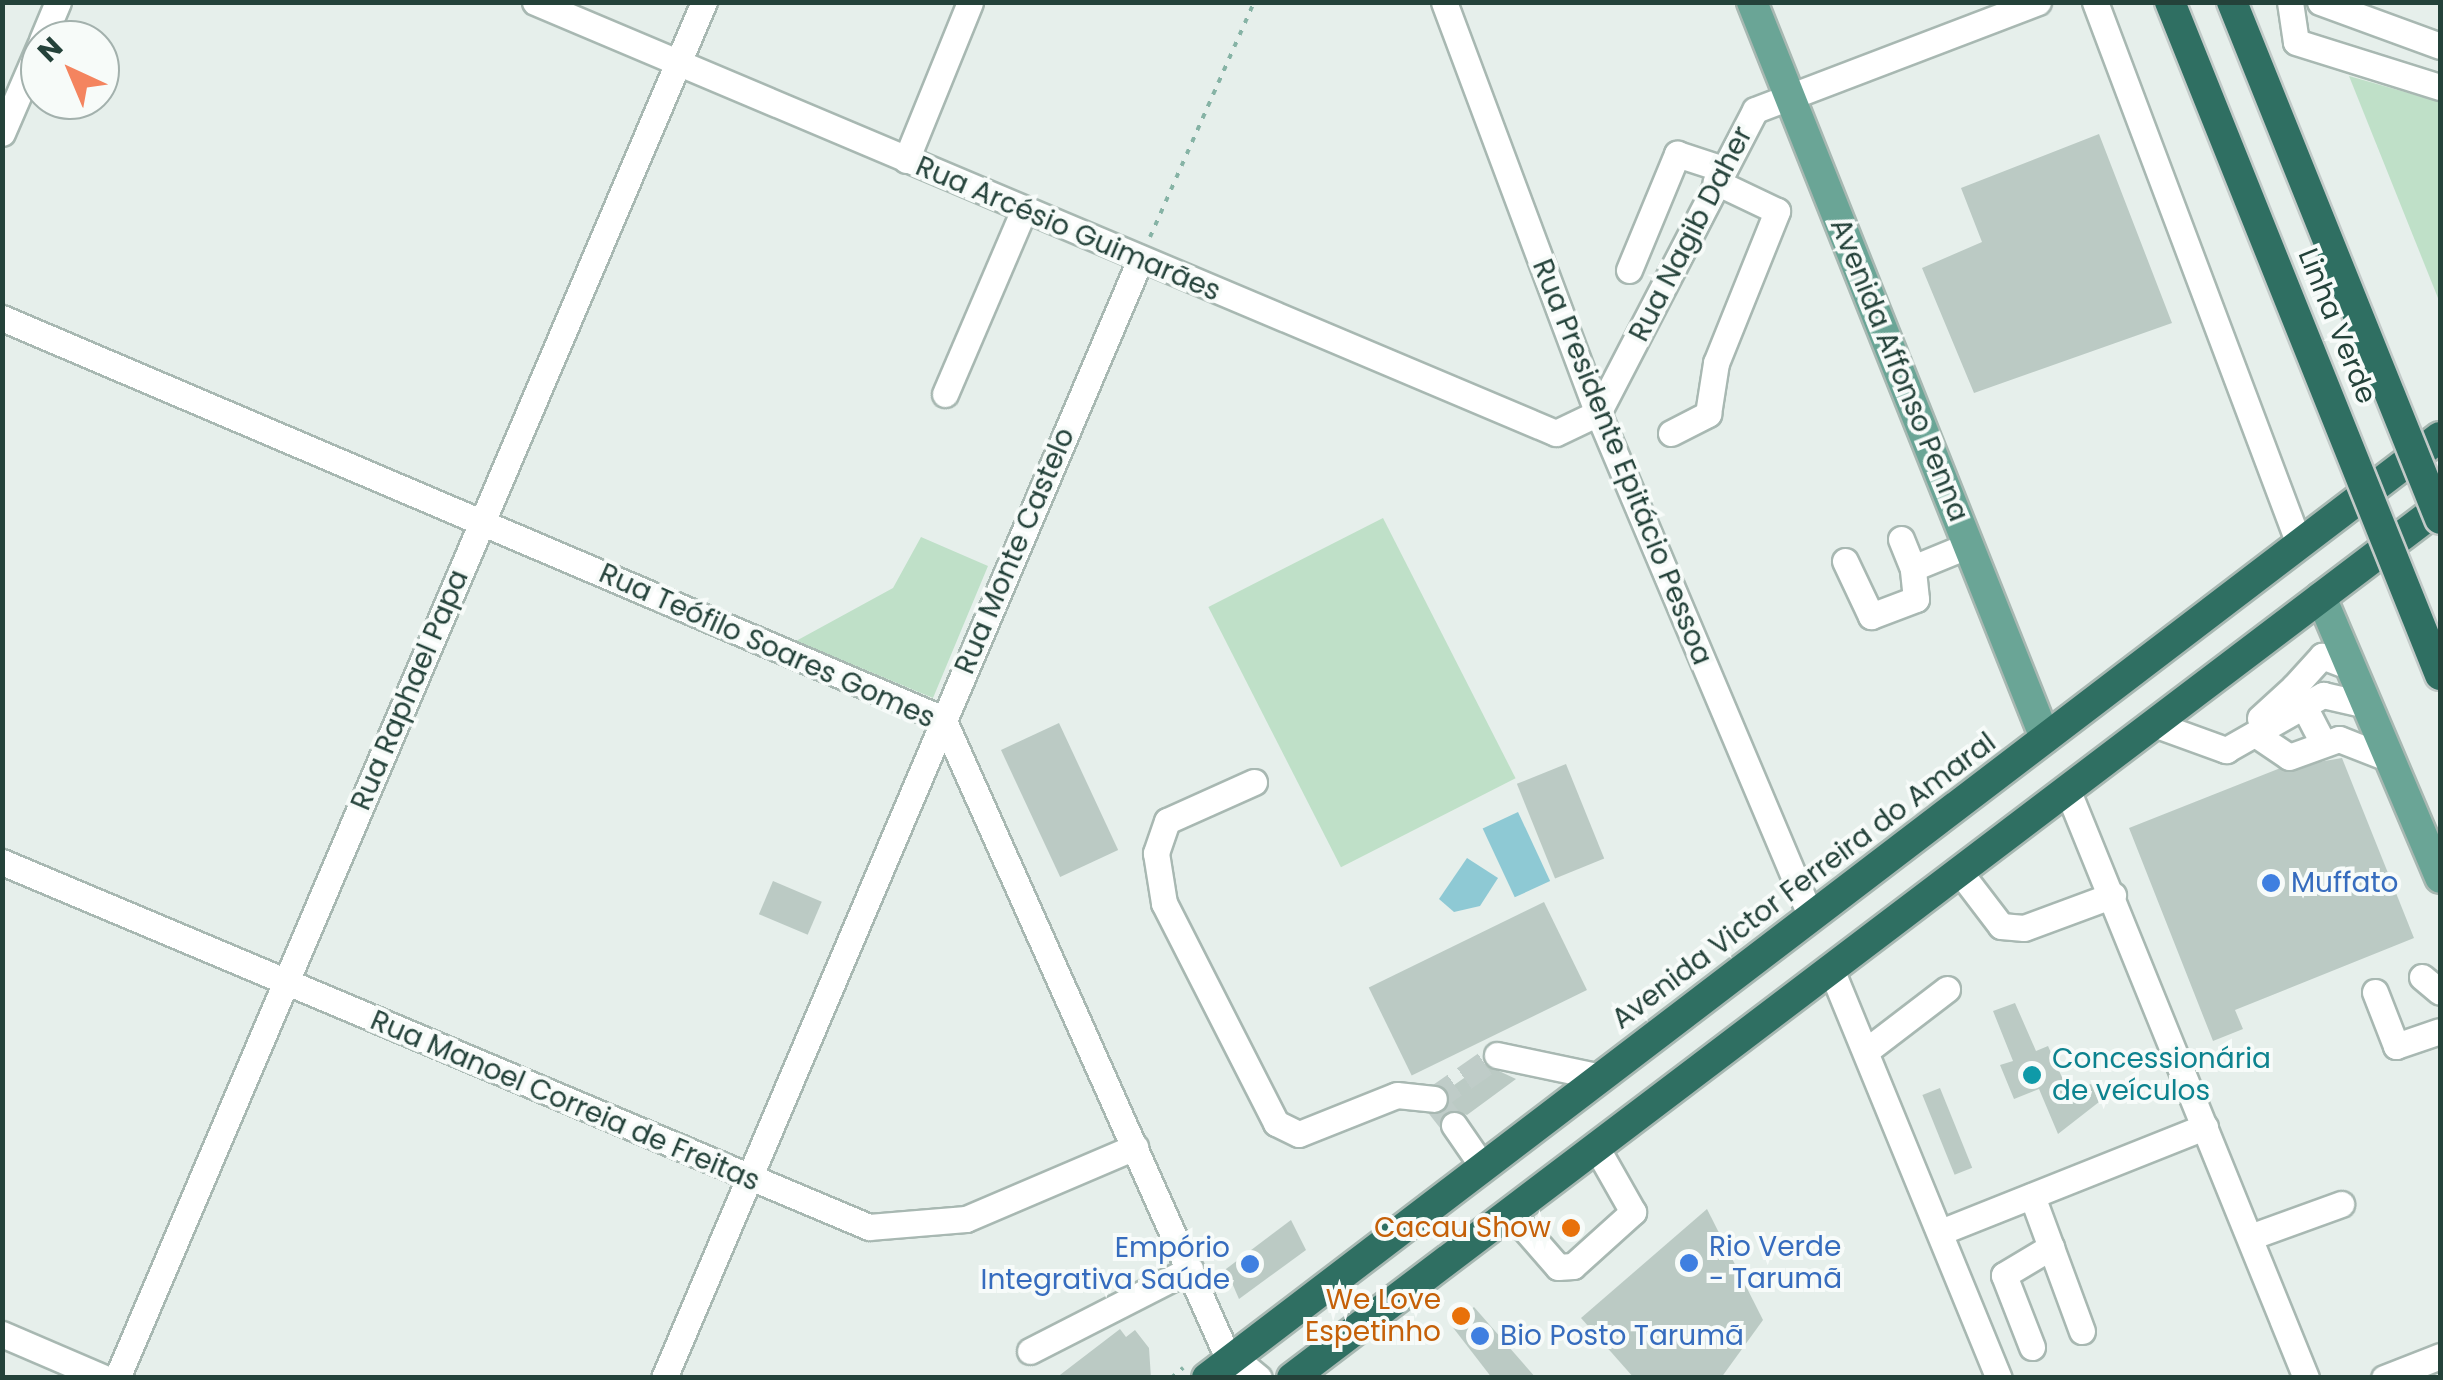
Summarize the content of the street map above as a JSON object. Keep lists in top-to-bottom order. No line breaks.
{"streets":{"highway":["Linha Verde","Avenida Victor Ferreira do Amaral"],"main road":["Avenida Affonso Penna"],"street":["Rua Arcésio Guimarães","Rua Nagib Daher","Rua Presidente Epitácio Pessoa","Rua Monte Castelo","Rua Teófilo Soares Gomes","Rua Raphael Papa","Rua Manoel Correia de Freitas"]},"crossings":[["Rua Arcésio Guimarães","Rua Nagib Daher"],["Rua Arcésio Guimarães","Rua Presidente Epitácio Pessoa"],["Rua Arcésio Guimarães","Rua Monte Castelo"],["Rua Arcésio Guimarães","Rua Raphael Papa"],["Rua Nagib Daher","Avenida Affonso Penna"],["Rua Nagib Daher","Rua Presidente Epitácio Pessoa"],["Avenida Affonso Penna","Avenida Victor Ferreira do Amaral"],["Rua Presidente Epitácio Pessoa","Avenida Victor Ferreira do Amaral"],["Rua Monte Castelo","Rua Teófilo Soares Gomes"],["Rua Monte Castelo","Rua Manoel Correia de Freitas"],["Rua Teófilo Soares Gomes","Rua Raphael Papa"],["Rua Teófilo Soares Gomes","Avenida Victor Ferreira do Amaral"],["Rua Teófilo Soares Gomes","Rua Manoel Correia de Freitas"],["Rua Raphael Papa","Rua Manoel Correia de Freitas"]],"places":["Muffato","Concessionária de veículos","Cacau Show","Rio Verde - Tarumã","Empório Integrativa Saúde","We Love Espetinho","Bio Posto Tarumã"],"north":"top left"}
